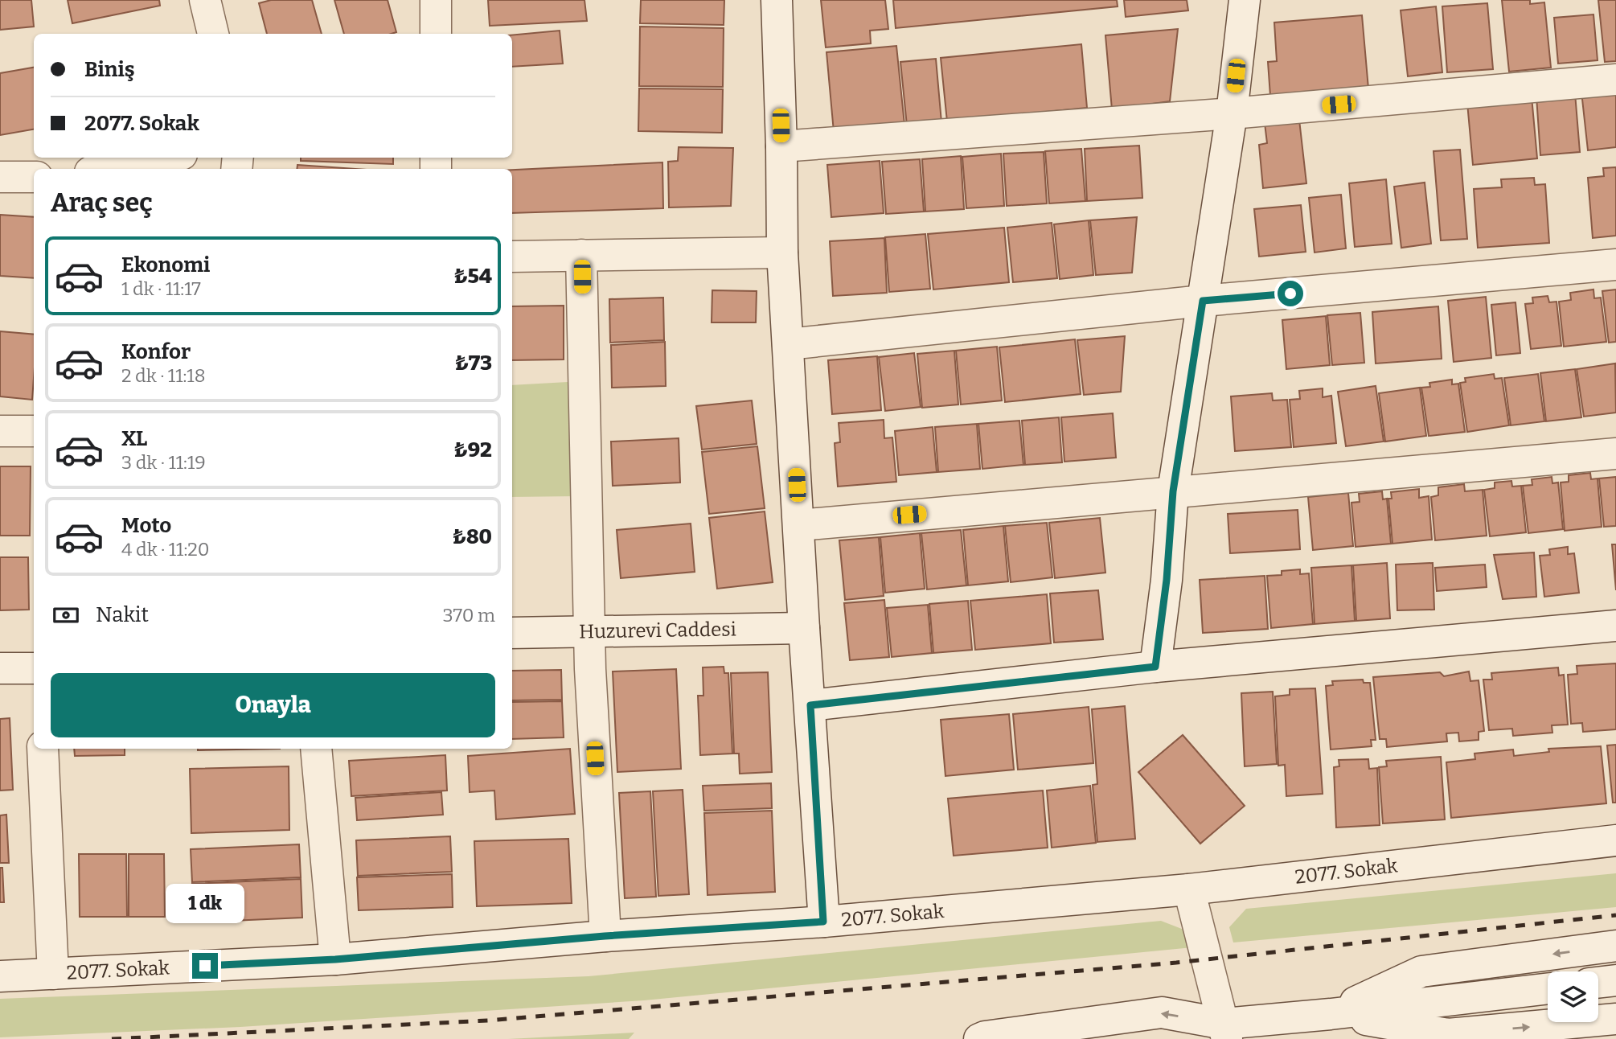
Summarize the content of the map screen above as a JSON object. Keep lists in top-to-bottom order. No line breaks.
{"streets":{"street":["Huzurevi Caddesi","2077. Sokak"]},"page":{"banner":["Biniş","2077. Sokak"],"heading":"Araç seç","list":[{"name":"Ekonomi","note":"1 dk · 11:17","value":"₺54"},{"name":"Konfor","note":"2 dk · 11:18","value":"₺73"},{"name":"XL","note":"3 dk · 11:19","value":"₺92"},{"name":"Moto","note":"4 dk · 11:20","value":"₺80"}],"pay":["Nakit","370 m"],"buttons":"Onayla","bubble":"1 dk"}}
